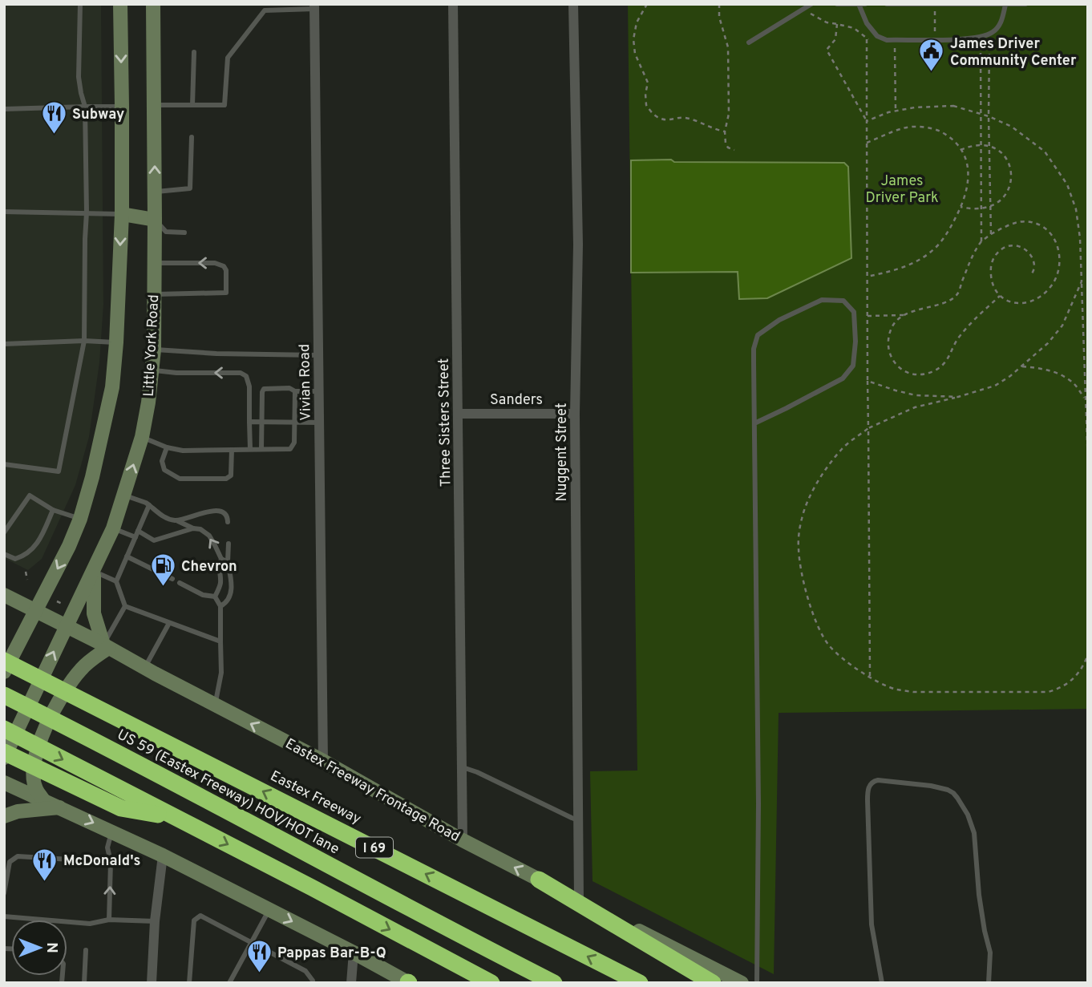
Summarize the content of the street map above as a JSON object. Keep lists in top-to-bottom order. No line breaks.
{"streets":{"highway":["US 59 (Eastex Freeway) HOV/HOT lane","Eastex Freeway","I 69"],"main road":["Little York Road","Eastex Freeway Frontage Road"],"street":["Vivian Road","Sanders","Three Sisters Street","Nuggent Street"]},"crossings":[["Little York Road","Eastex Freeway Frontage Road"],["Vivian Road","Eastex Freeway Frontage Road"],["Sanders","Three Sisters Street"],["Sanders","Nuggent Street"],["Three Sisters Street","Eastex Freeway Frontage Road"],["Nuggent Street","Eastex Freeway Frontage Road"]],"parks":["James Driver Park"],"places":{"public building":["James Driver Community Center"],"restaurant":["Subway","McDonald's","Pappas Bar-B-Q"],"fuel station":["Chevron"]},"north":"right"}
